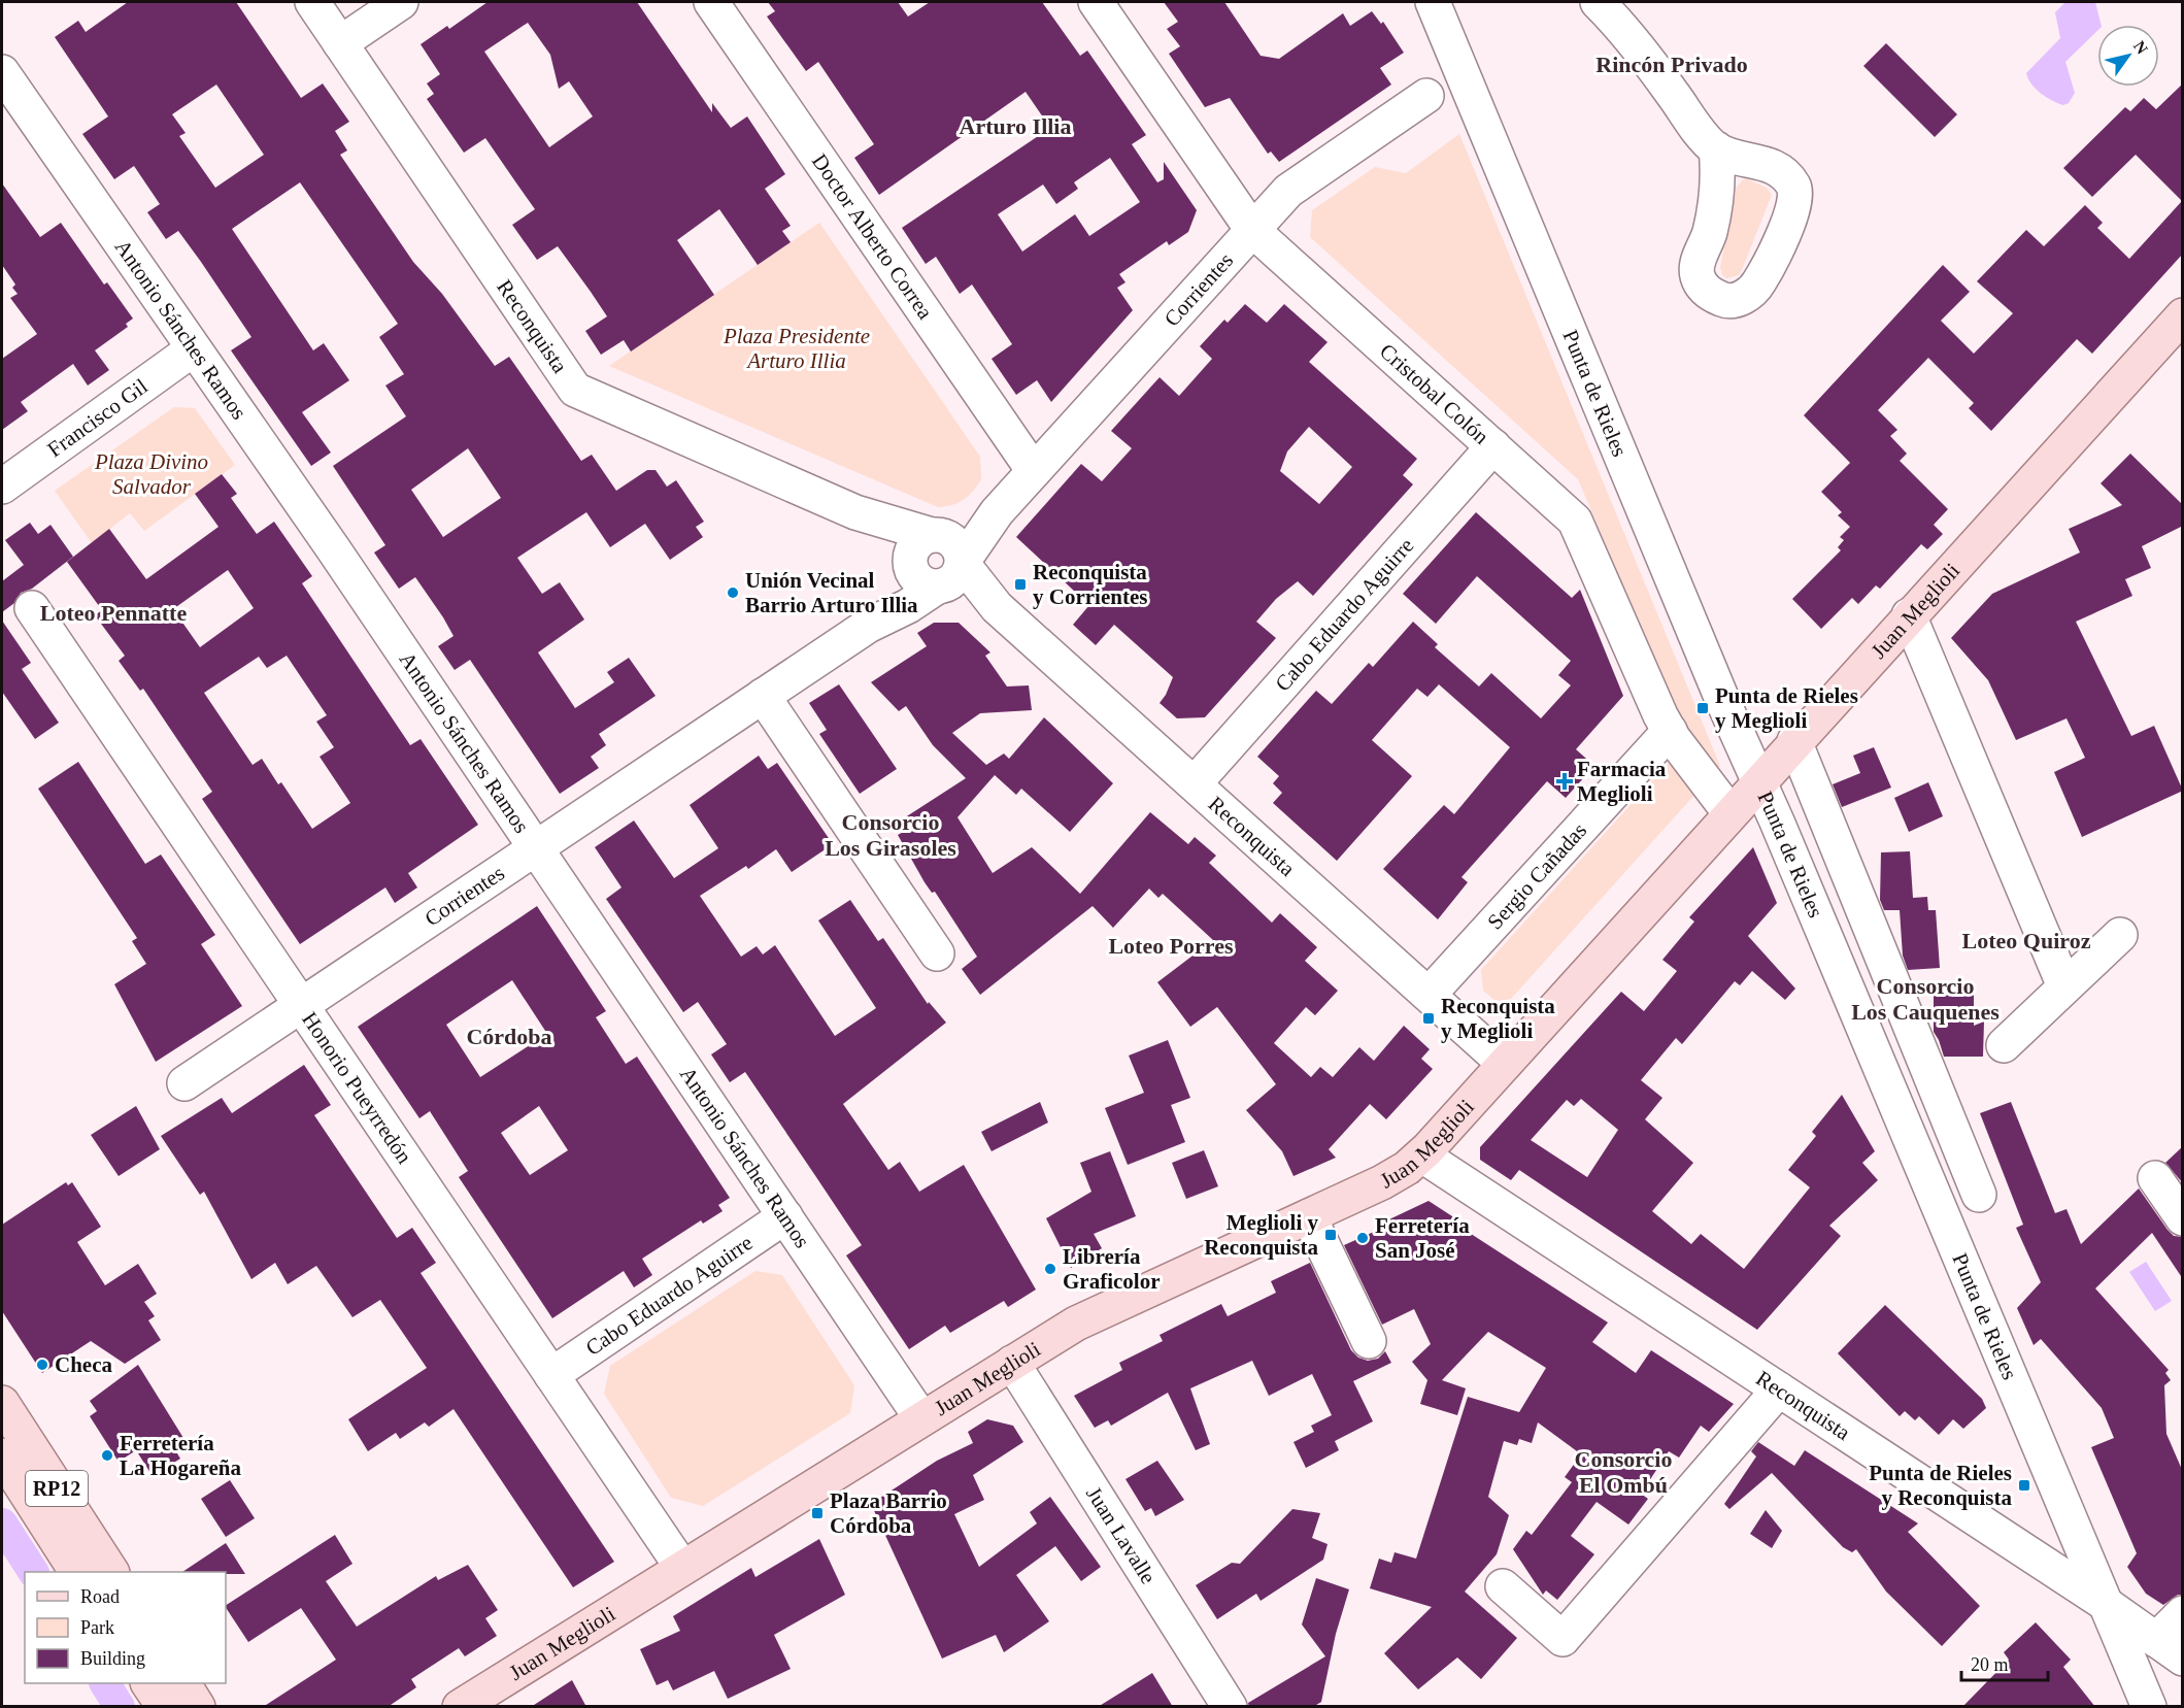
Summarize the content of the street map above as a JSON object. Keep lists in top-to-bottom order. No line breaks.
{"streets":{"main road":["Juan Meglioli","RP12"],"street":["Doctor Alberto Correa","Corrientes","Reconquista","Antonio Sánches Ramos","Punta de Rieles","Cristobal Colón","Francisco Gil","Cabo Eduardo Aguirre","Sergio Cañadas","Honorio Pueyrredón","Juan Lavalle"]},"crossings":[["Doctor Alberto Correa","Corrientes"],["Corrientes","Reconquista"],["Corrientes","Antonio Sánches Ramos"],["Corrientes","Cristobal Colón"],["Corrientes","Honorio Pueyrredón"],["Reconquista","Punta de Rieles"],["Reconquista","Juan Meglioli"],["Reconquista","Cabo Eduardo Aguirre"],["Reconquista","Sergio Cañadas"],["Antonio Sánches Ramos","Francisco Gil"],["Antonio Sánches Ramos","Juan Meglioli"],["Antonio Sánches Ramos","Cabo Eduardo Aguirre"],["Punta de Rieles","Juan Meglioli"],["Cristobal Colón","Juan Meglioli"],["Cristobal Colón","Cabo Eduardo Aguirre"],["Cristobal Colón","Sergio Cañadas"],["Juan Meglioli","Honorio Pueyrredón"],["Juan Meglioli","Juan Lavalle"],["Cabo Eduardo Aguirre","Honorio Pueyrredón"]],"districts":["Rincón Privado","Arturo Illia","Loteo Pennatte","Consorcio Los Girasoles","Loteo Quiroz","Loteo Porres","Consorcio Los Cauquenes","Córdoba","Consorcio El Ombú"],"parks":["Plaza Presidente Arturo Illia","Plaza Divino Salvador"],"places":{"transit":["Reconquista y Corrientes","Punta de Rieles y Meglioli","Reconquista y Meglioli","Meglioli y Reconquista","Punta de Rieles y Reconquista","Plaza Barrio Córdoba"],"other":["Unión Vecinal Barrio Arturo Illia","Ferretería San José","Librería Graficolor","Checa","Ferretería La Hogareña"],"health":["Farmacia Meglioli"]},"legend":["Road","Park","Building"],"scale_bar":"20 m","north":"top right"}
